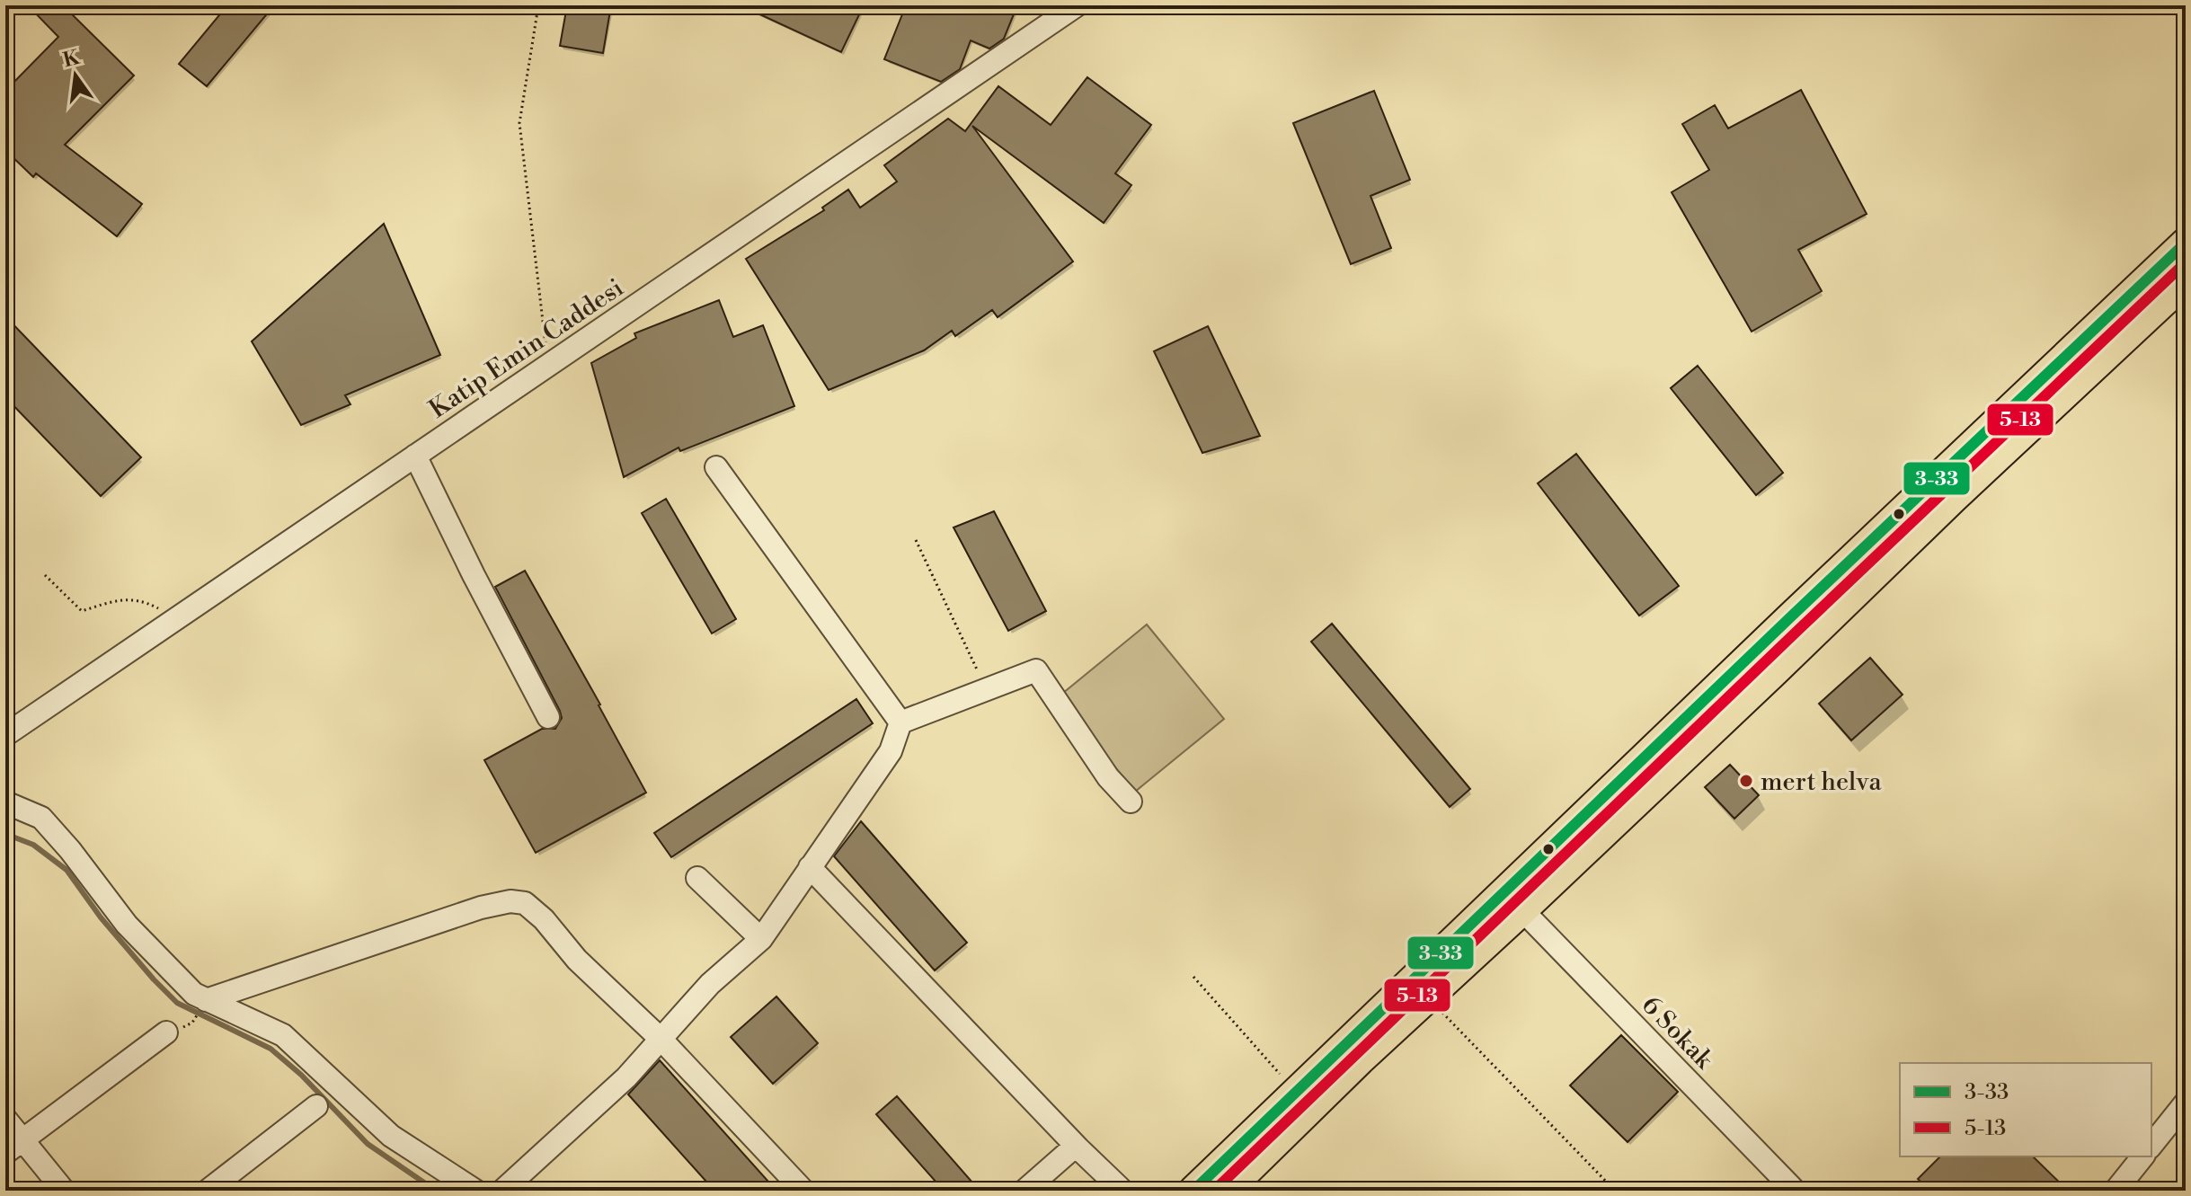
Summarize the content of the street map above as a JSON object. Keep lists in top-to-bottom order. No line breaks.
{"streets":{"street":["Katip Emin Caddesi","6 Sokak"]},"places":["mert helva"],"lines":["transit line 3-33","transit line 5-13"],"legend":["3-33","5-13"],"north":"top"}
